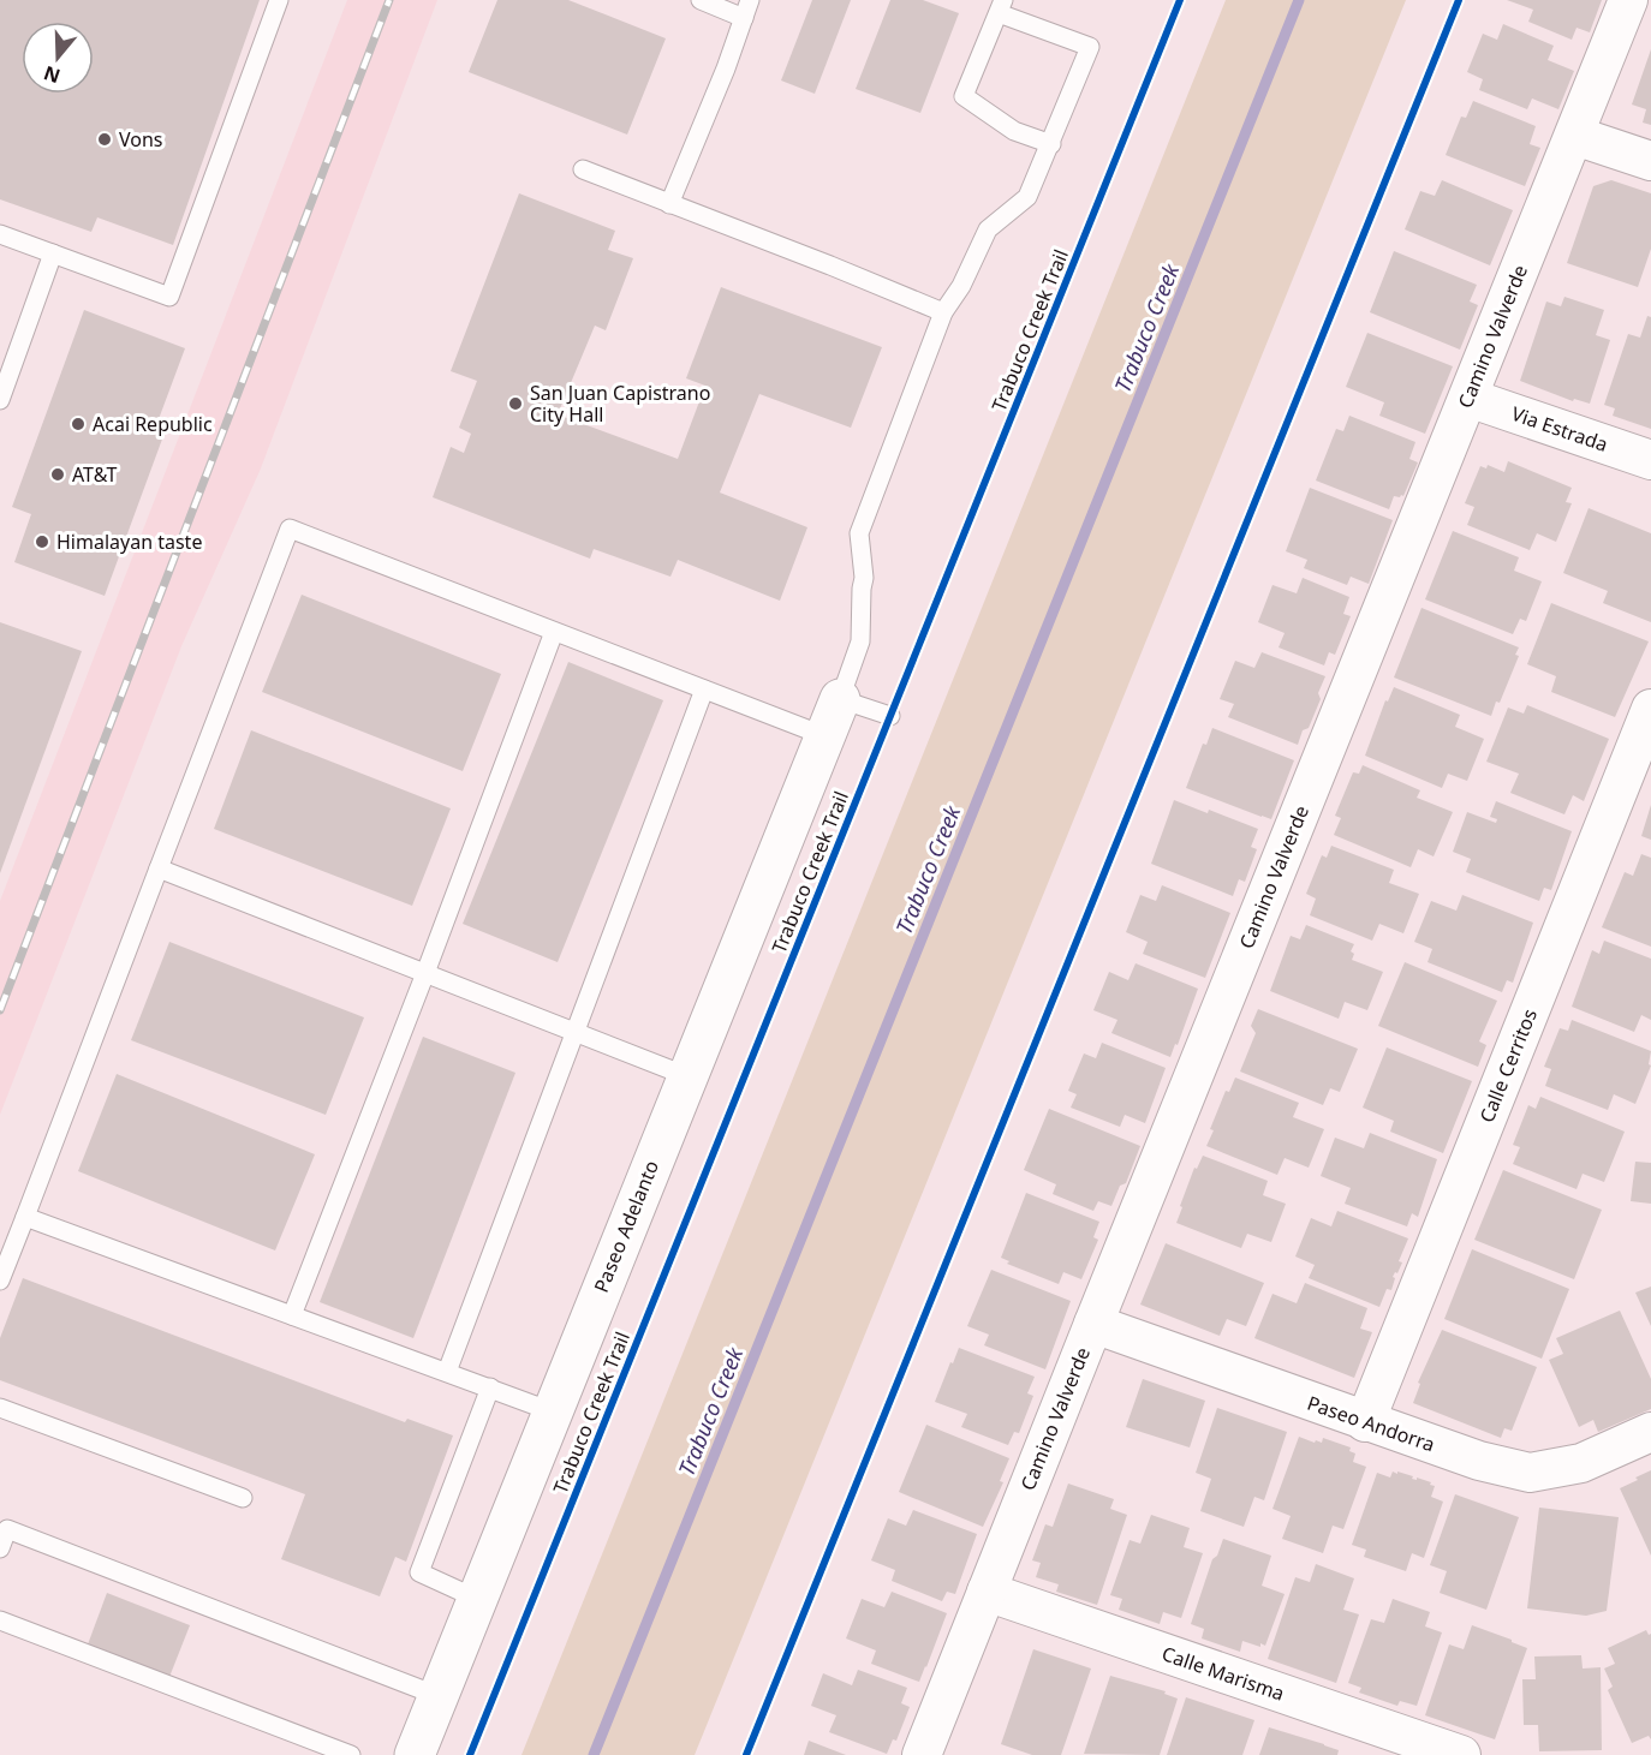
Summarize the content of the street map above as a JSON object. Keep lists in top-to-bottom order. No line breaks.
{"streets":{"street":["Camino Valverde","Via Estrada","Calle Cerritos","Paseo Adelanto","Paseo Andorra","Calle Marisma"],"cycle path":["Trabuco Creek Trail"]},"crossings":[["Camino Valverde","Via Estrada"],["Camino Valverde","Paseo Andorra"],["Camino Valverde","Calle Marisma"],["Calle Cerritos","Paseo Andorra"]],"water":["Trabuco Creek"],"places":["Vons","San Juan Capistrano City Hall","Acai Republic","AT&T","Himalayan taste"],"north":"bottom"}
